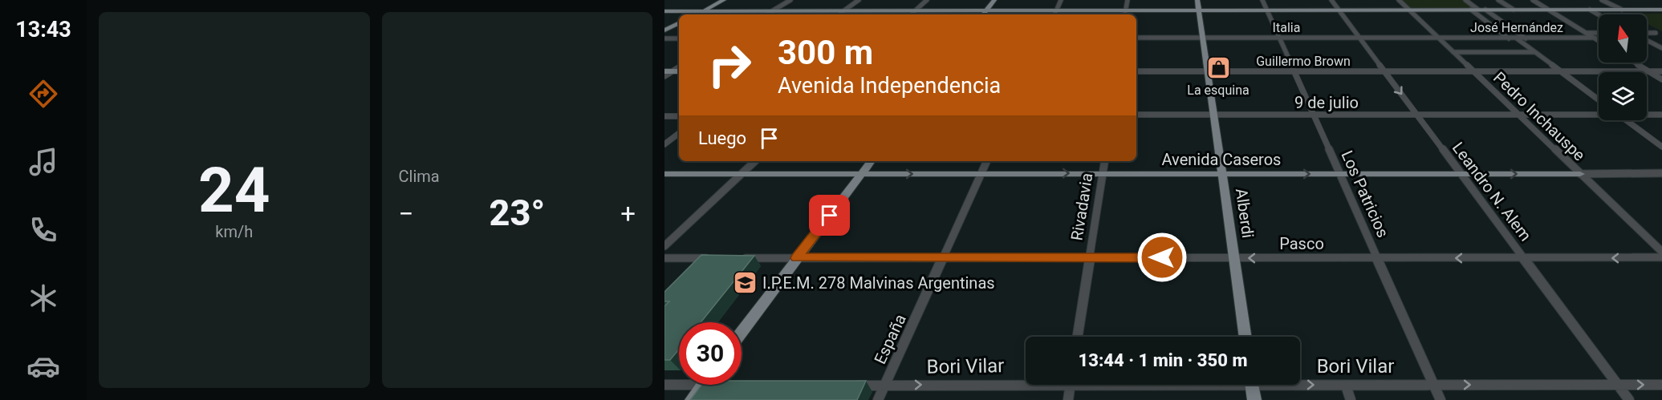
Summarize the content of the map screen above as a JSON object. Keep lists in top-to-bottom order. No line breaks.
{"streets":{"main road":["Avenida Caseros","Alberdi"],"street":["Italia","José Hernández","Guillermo Brown","9 de julio","Pedro Inchauspe","Leandro N. Alem","Los Patricios","Rivadavia","Pasco","España","Bori Vilar"]},"crossings":[["Italia","José Hernández"],["Italia","Pedro Inchauspe"],["Italia","Leandro N. Alem"],["Italia","Los Patricios"],["Italia","Alberdi"],["José Hernández","Pedro Inchauspe"],["Guillermo Brown","Pedro Inchauspe"],["Guillermo Brown","Leandro N. Alem"],["Guillermo Brown","Los Patricios"],["Guillermo Brown","Alberdi"],["9 de julio","Pedro Inchauspe"],["9 de julio","Leandro N. Alem"],["9 de julio","Los Patricios"],["9 de julio","Alberdi"],["Pedro Inchauspe","Avenida Caseros"],["Avenida Caseros","Leandro N. Alem"],["Avenida Caseros","Los Patricios"],["Avenida Caseros","Rivadavia"],["Avenida Caseros","Alberdi"],["Avenida Caseros","España"],["Leandro N. Alem","Pasco"],["Leandro N. Alem","Bori Vilar"],["Los Patricios","Pasco"],["Los Patricios","Bori Vilar"],["Rivadavia","Pasco"],["Alberdi","Pasco"],["Pasco","España"],["España","Bori Vilar"]],"one_way":["Avenida Caseros","Pasco","Bori Vilar"],"places":{"shop":["La esquina"],"school or university":["I.P.E.M. 278 Malvinas Argentinas"]},"north":"top","page":{"tabs":"13:43","tile":[["24","km/h"],"Clima"],"turn":["300 m","Avenida Independencia"],"then":"Luego","heat":["−","23°","+"],"limit":"30","trip":"13:44 · 1 min · 350 m"}}
